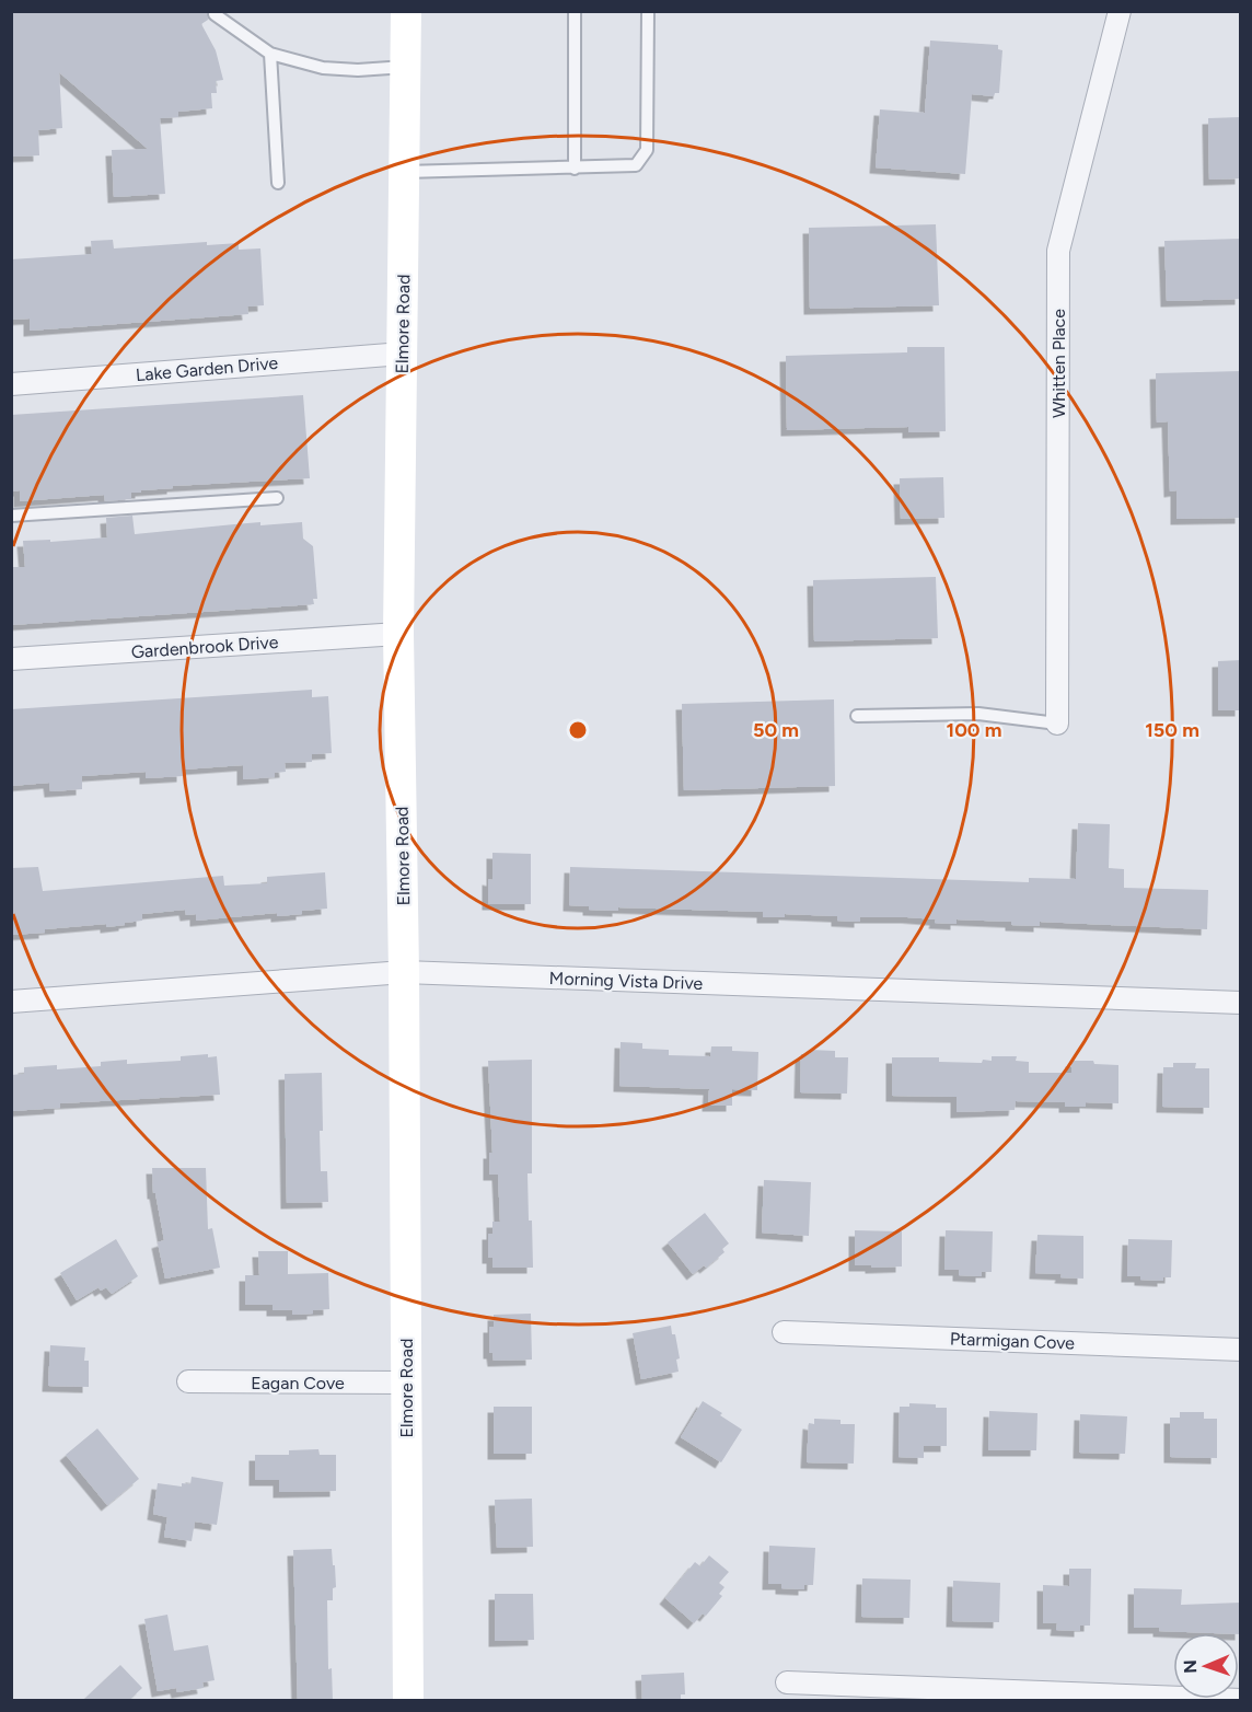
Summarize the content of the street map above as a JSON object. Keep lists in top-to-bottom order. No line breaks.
{"streets":{"street":["Elmore Road","Whitten Place","Lake Garden Drive","Gardenbrook Drive","Morning Vista Drive","Ptarmigan Cove","Eagan Cove"]},"crossings":[["Elmore Road","Lake Garden Drive"],["Elmore Road","Gardenbrook Drive"],["Elmore Road","Morning Vista Drive"],["Elmore Road","Eagan Cove"]],"north":"left","rings":["50 m","100 m","150 m"]}
